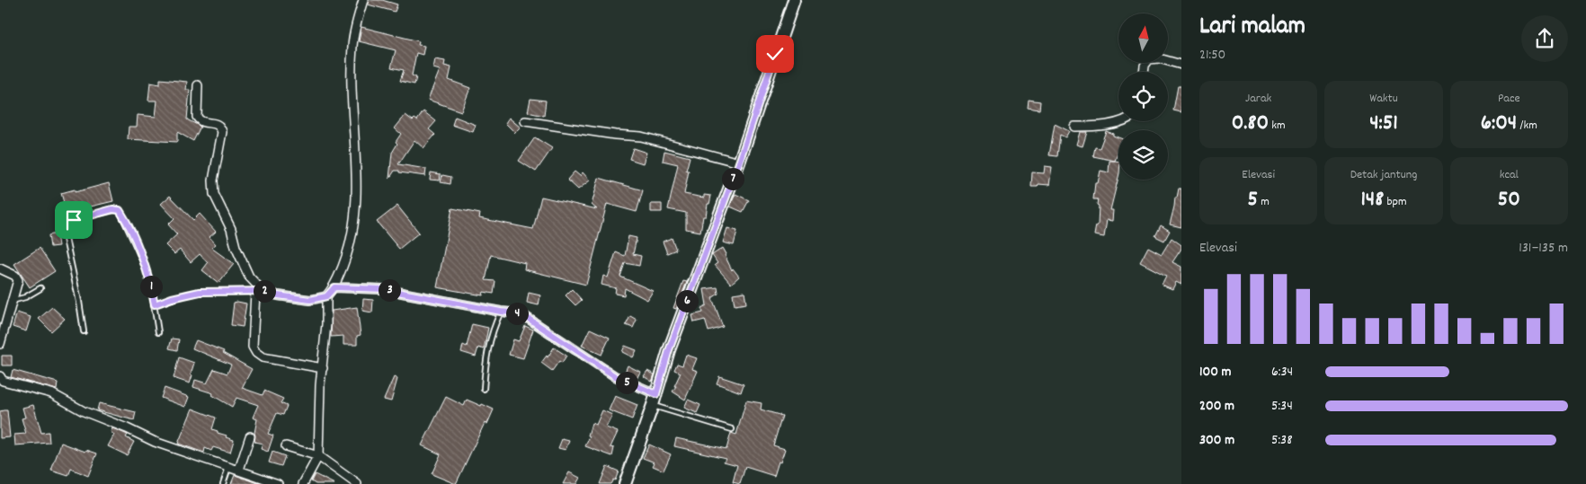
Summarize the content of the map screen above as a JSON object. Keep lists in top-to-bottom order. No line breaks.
{"north":"top","page":{"heading":["Lari malam","21:50"],"stats":[["Jarak","0.80 km"],["Waktu","4:51"],["Pace","6:04 /km"],["Elevasi","5 m"],["Detak jantung","148 bpm"],["kcal","50"]],"pins":["7","1","3","2","6","4","5"],"chart":["Elevasi","131–135 m"],"list":[{"name":"100 m","note":"6:34"},{"name":"200 m","note":"5:34"},{"name":"300 m","note":"5:38"}]}}
